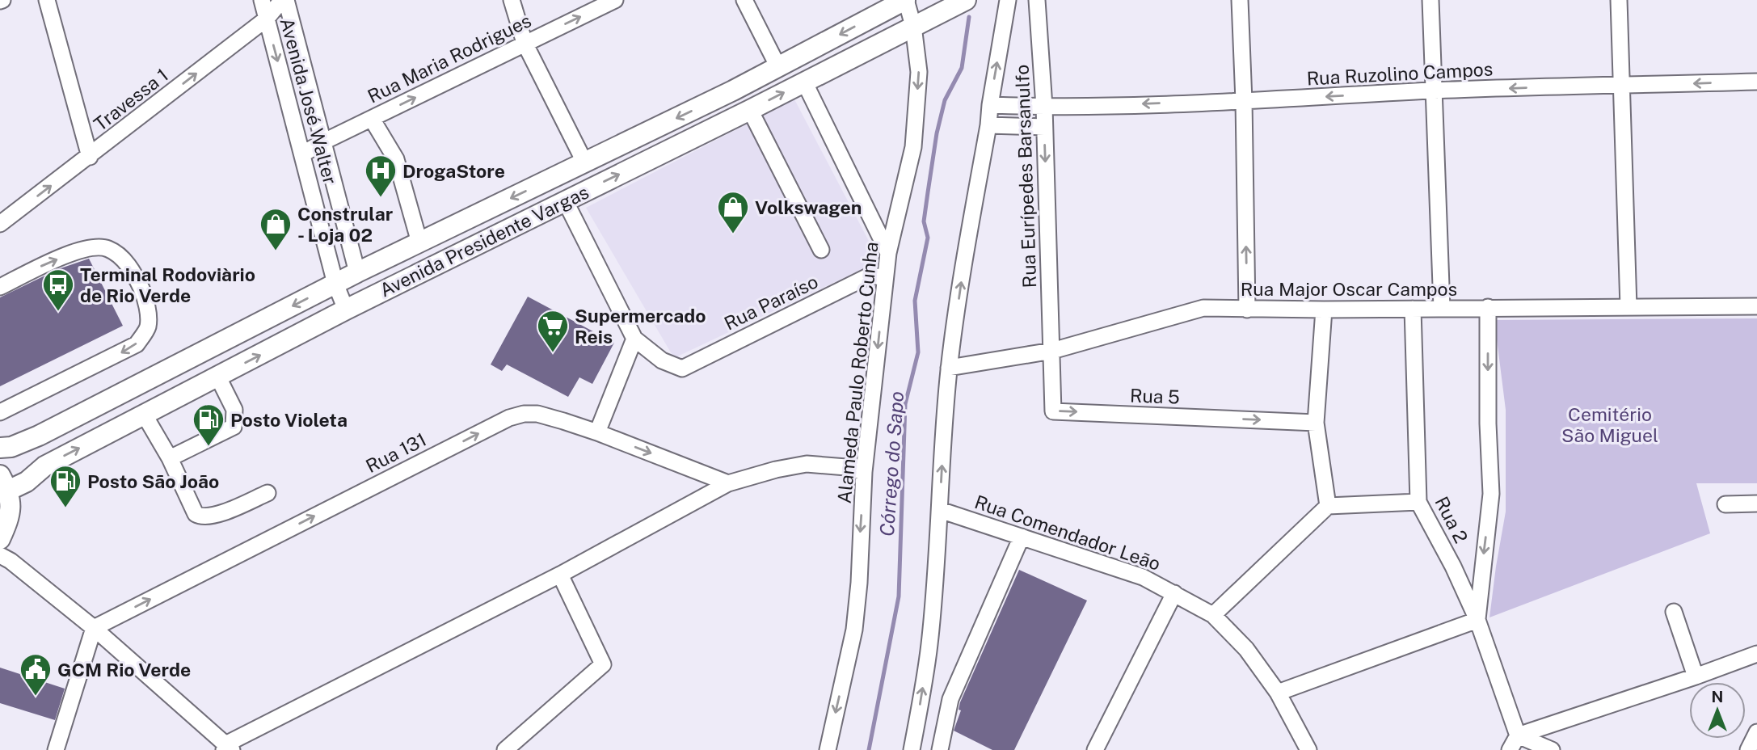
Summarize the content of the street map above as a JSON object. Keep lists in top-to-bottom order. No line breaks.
{"streets":{"main road":["Avenida Presidente Vargas"],"street":["Rua Maria Rodrigues","Rua Ruzolino Campos","Travessa 1","Avenida José Walter","Rua Eurípedes Barsanulfo","Rua Major Oscar Campos","Rua Paraíso","Alameda Paulo Roberto Cunha","Rua 5","Rua 131","Rua 2","Rua Comendador Leão"]},"crossings":[["Rua Maria Rodrigues","Avenida José Walter"],["Rua Ruzolino Campos","Rua Eurípedes Barsanulfo"],["Travessa 1","Avenida José Walter"],["Avenida José Walter","Avenida Presidente Vargas"],["Rua Eurípedes Barsanulfo","Rua Major Oscar Campos"],["Rua Eurípedes Barsanulfo","Rua 5"],["Avenida Presidente Vargas","Rua Paraíso"],["Avenida Presidente Vargas","Alameda Paulo Roberto Cunha"],["Rua Major Oscar Campos","Rua 5"],["Rua Major Oscar Campos","Rua 2"],["Rua Paraíso","Alameda Paulo Roberto Cunha"]],"one_way":["Rua Maria Rodrigues","Rua Ruzolino Campos","Travessa 1","Rua 5","Rua 131"],"water":["Córrego do Sapo"],"parks":["Cemitério São Miguel"],"places":{"hospital":["DrogaStore"],"shop":["Volkswagen","Constrular - Loja 02"],"bus stop":["Terminal Rodoviàrio de Rio Verde"],"supermarket":["Supermercado Reis"],"fuel station":["Posto Violeta","Posto São João"],"public building":["GCM Rio Verde"]},"north":"top"}
